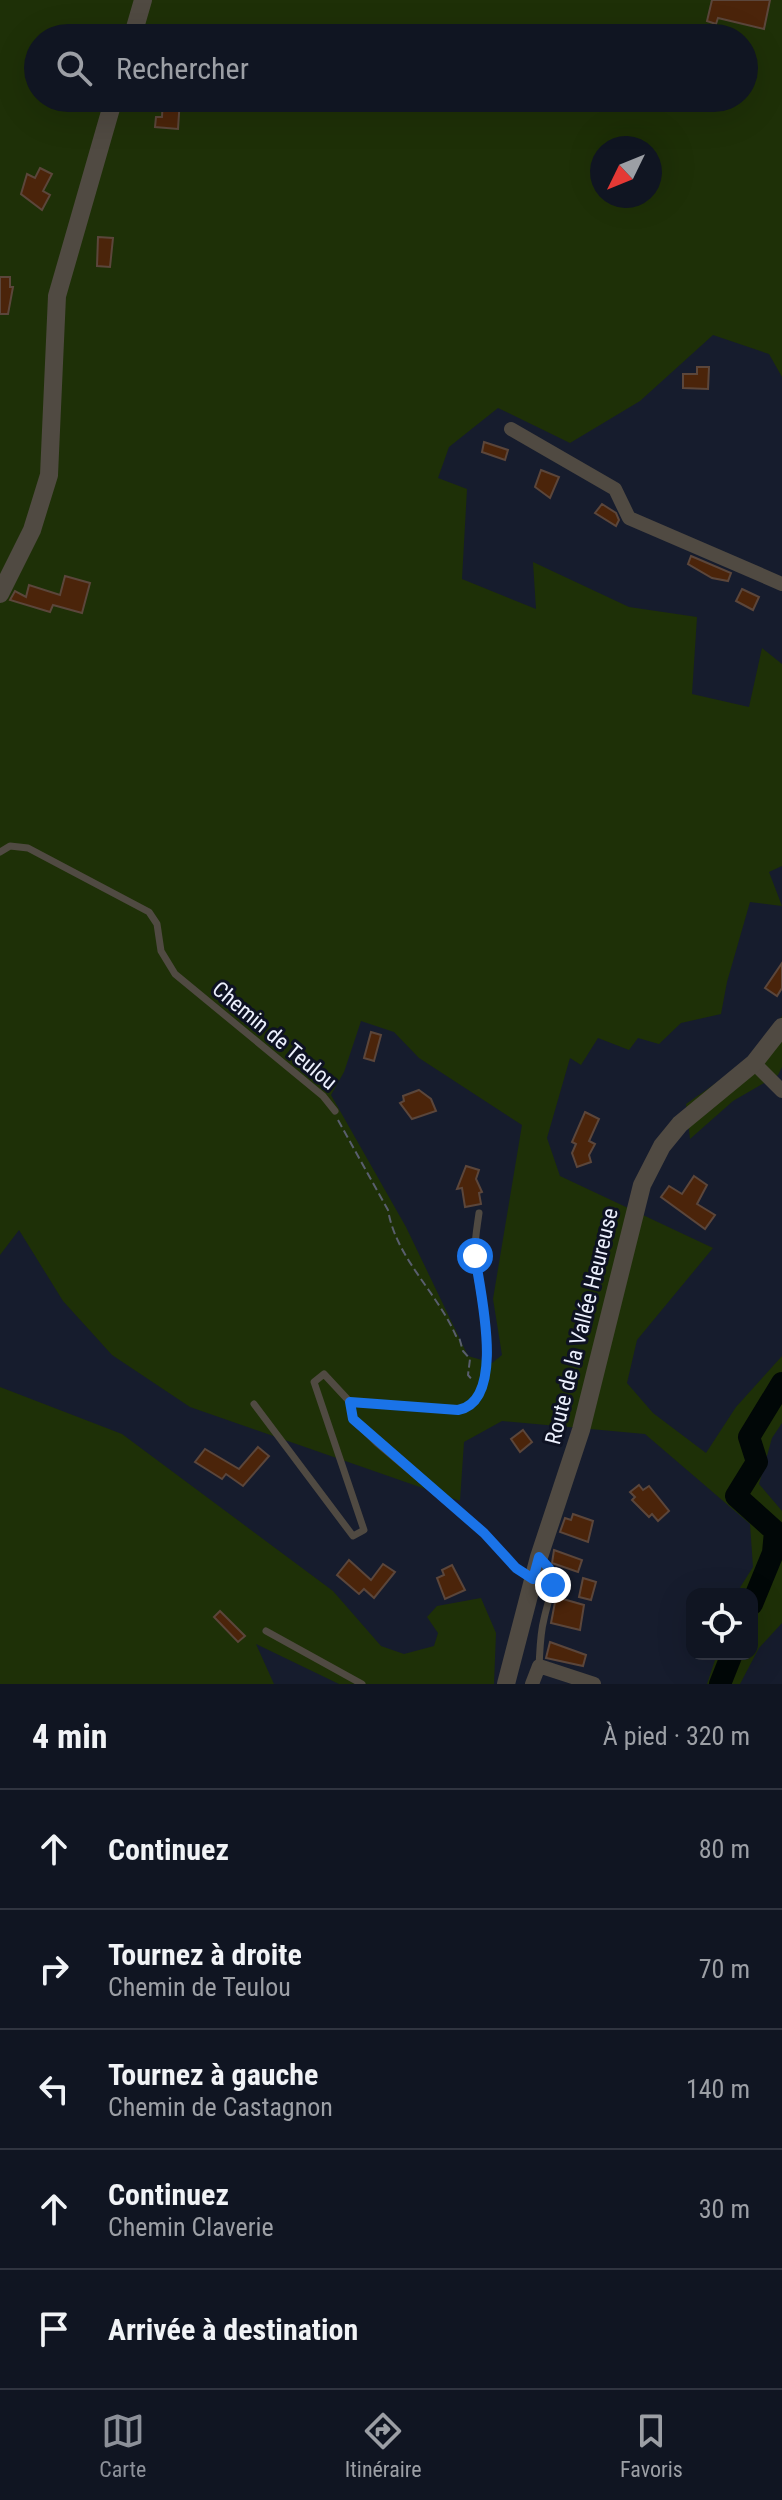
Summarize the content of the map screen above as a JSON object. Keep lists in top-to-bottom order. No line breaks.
{"streets":{"street":["Route de la Vallée Heureuse"],"lane":["Chemin de Teulou"]},"north":"bottom left","page":{"search":"Rechercher","heading":["4 min","À pied · 320 m"],"list":[["Continuez","80 m"],["Tournez à droite","Chemin de Teulou","70 m"],["Tournez à gauche","Chemin de Castagnon","140 m"],["Continuez","Chemin Claverie","30 m"],"Arrivée à destination"],"nav":["Carte","Itinéraire","Favoris"]}}
